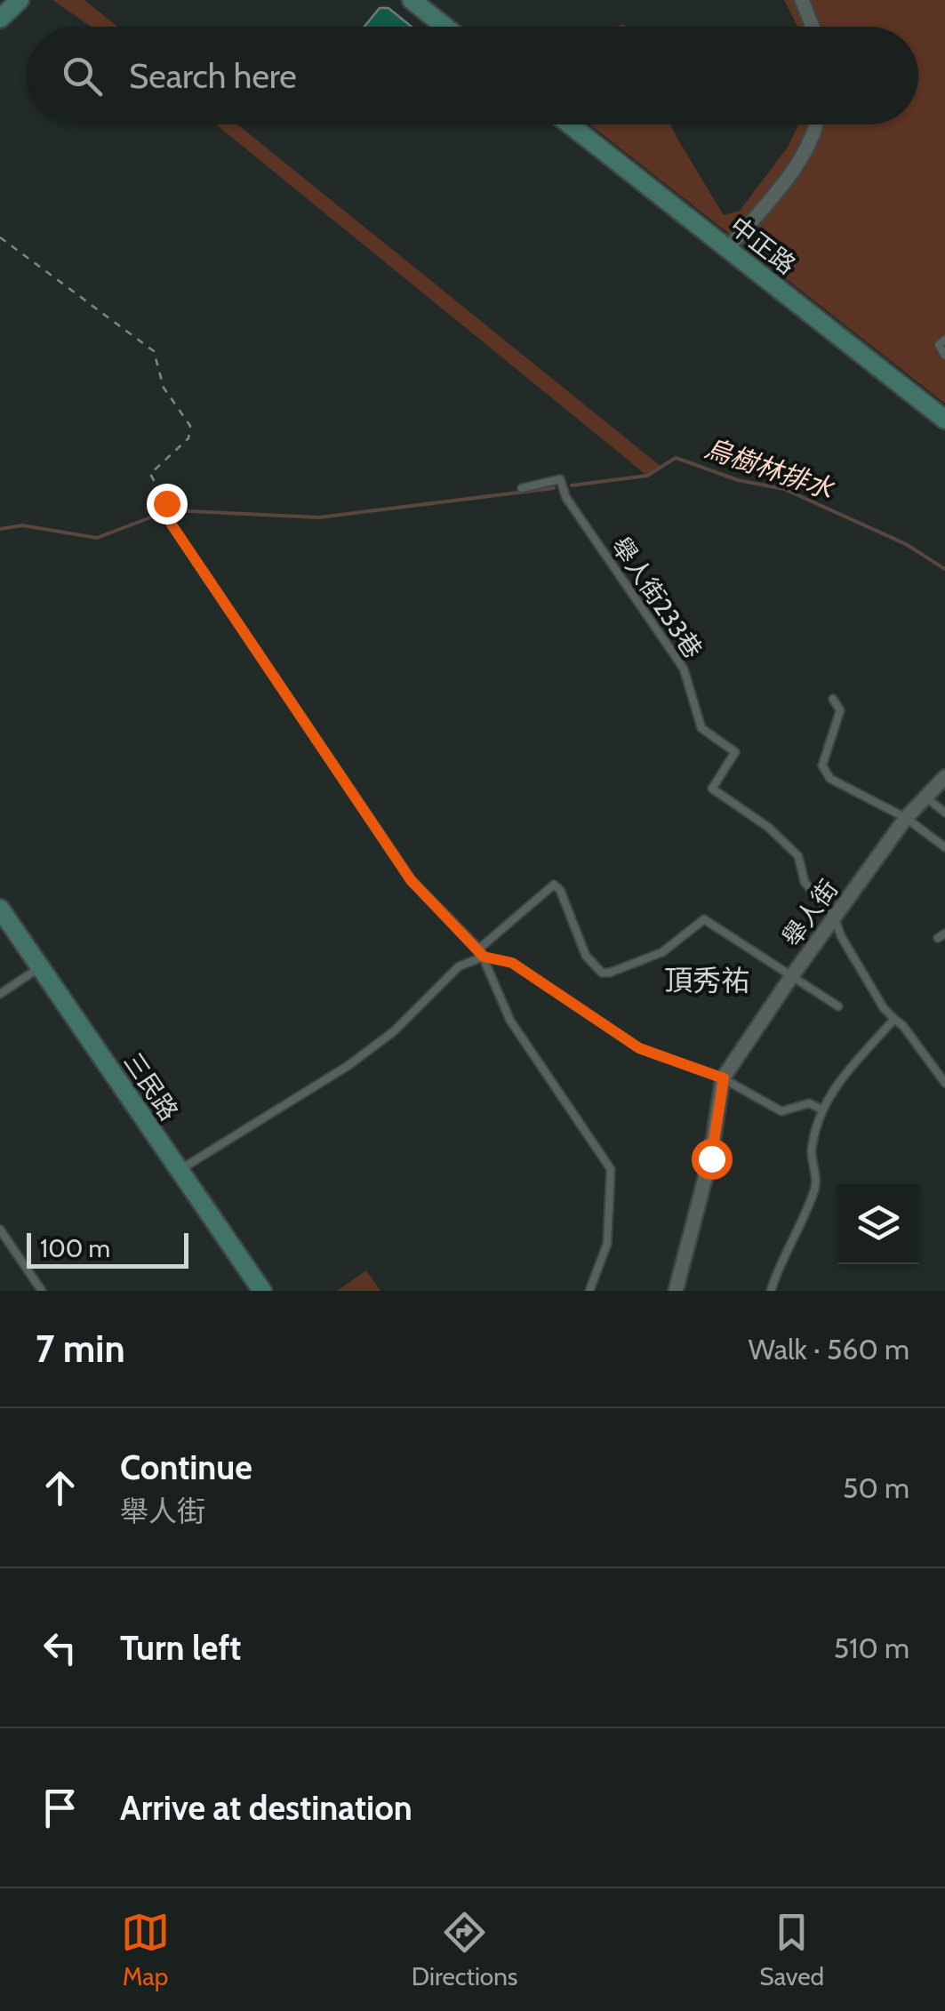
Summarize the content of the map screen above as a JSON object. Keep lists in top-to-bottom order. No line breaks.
{"streets":{"main road":["中正路","三民路"],"street":["舉人街"],"lane":["舉人街233巷"]},"crossings":[["舉人街233巷","舉人街"]],"districts":["頂秀祐"],"water":["烏樹林排水"],"scale_bar":"100 m","page":{"search":"Search here","scale":"100 m","heading":["7 min","Walk · 560 m"],"list":[["Continue","舉人街","50 m"],["Turn left","510 m"],"Arrive at destination"],"nav":["Map","Directions","Saved"]}}
